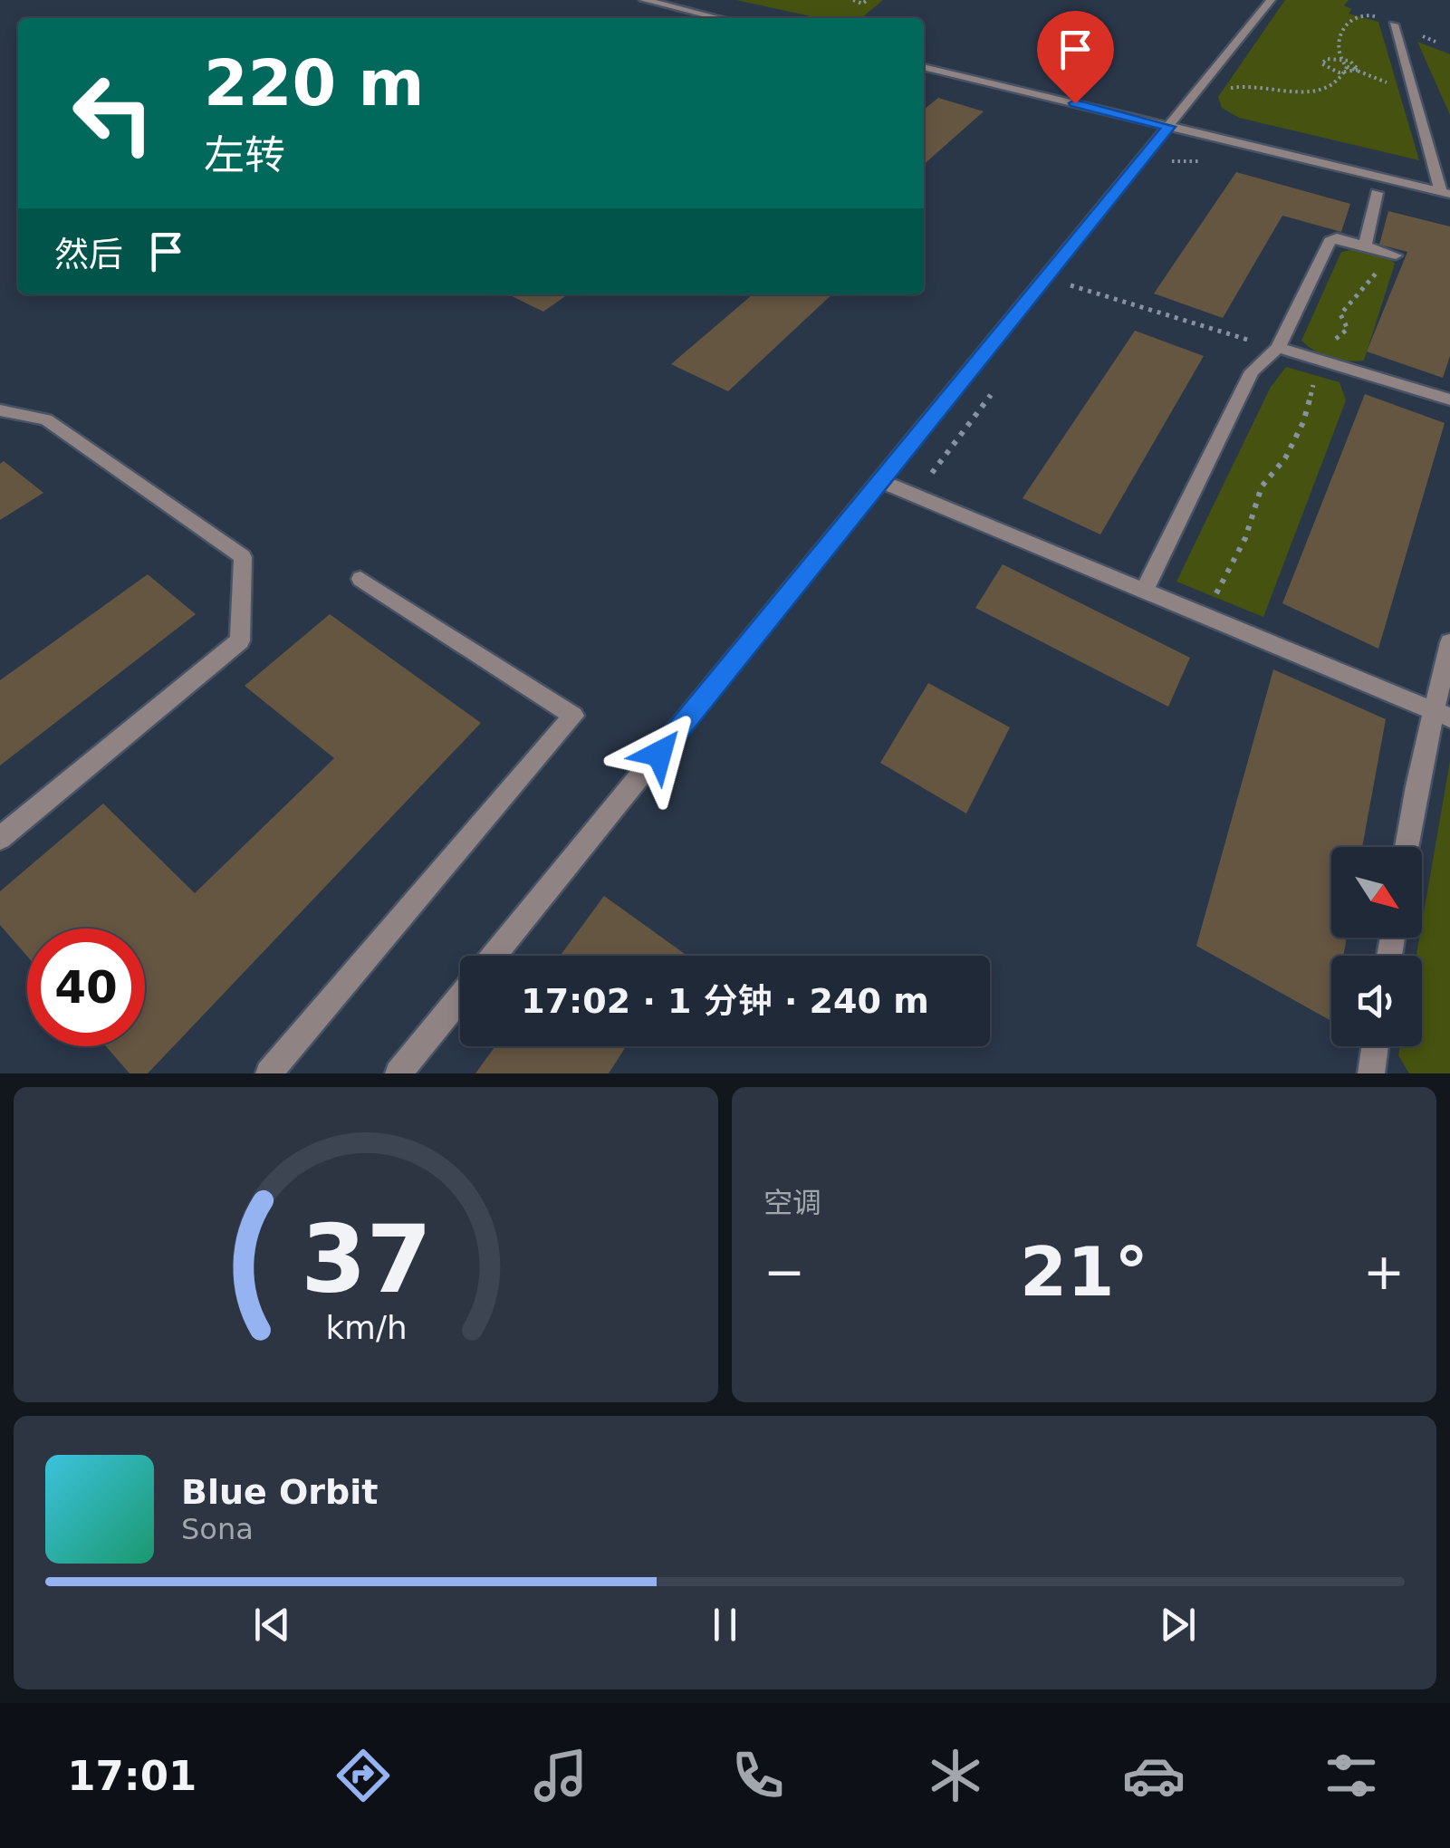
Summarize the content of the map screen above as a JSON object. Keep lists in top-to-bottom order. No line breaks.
{"north":"bottom right","page":{"turn":["220 m","左转"],"then":"然后","limit":"40","trip":"17:02 · 1 分钟 · 240 m","tile":"空调","heat":["−","21°","+"],"song":["Blue Orbit","Sona"],"tabs":"17:01","gauge":["37","km/h"]}}
